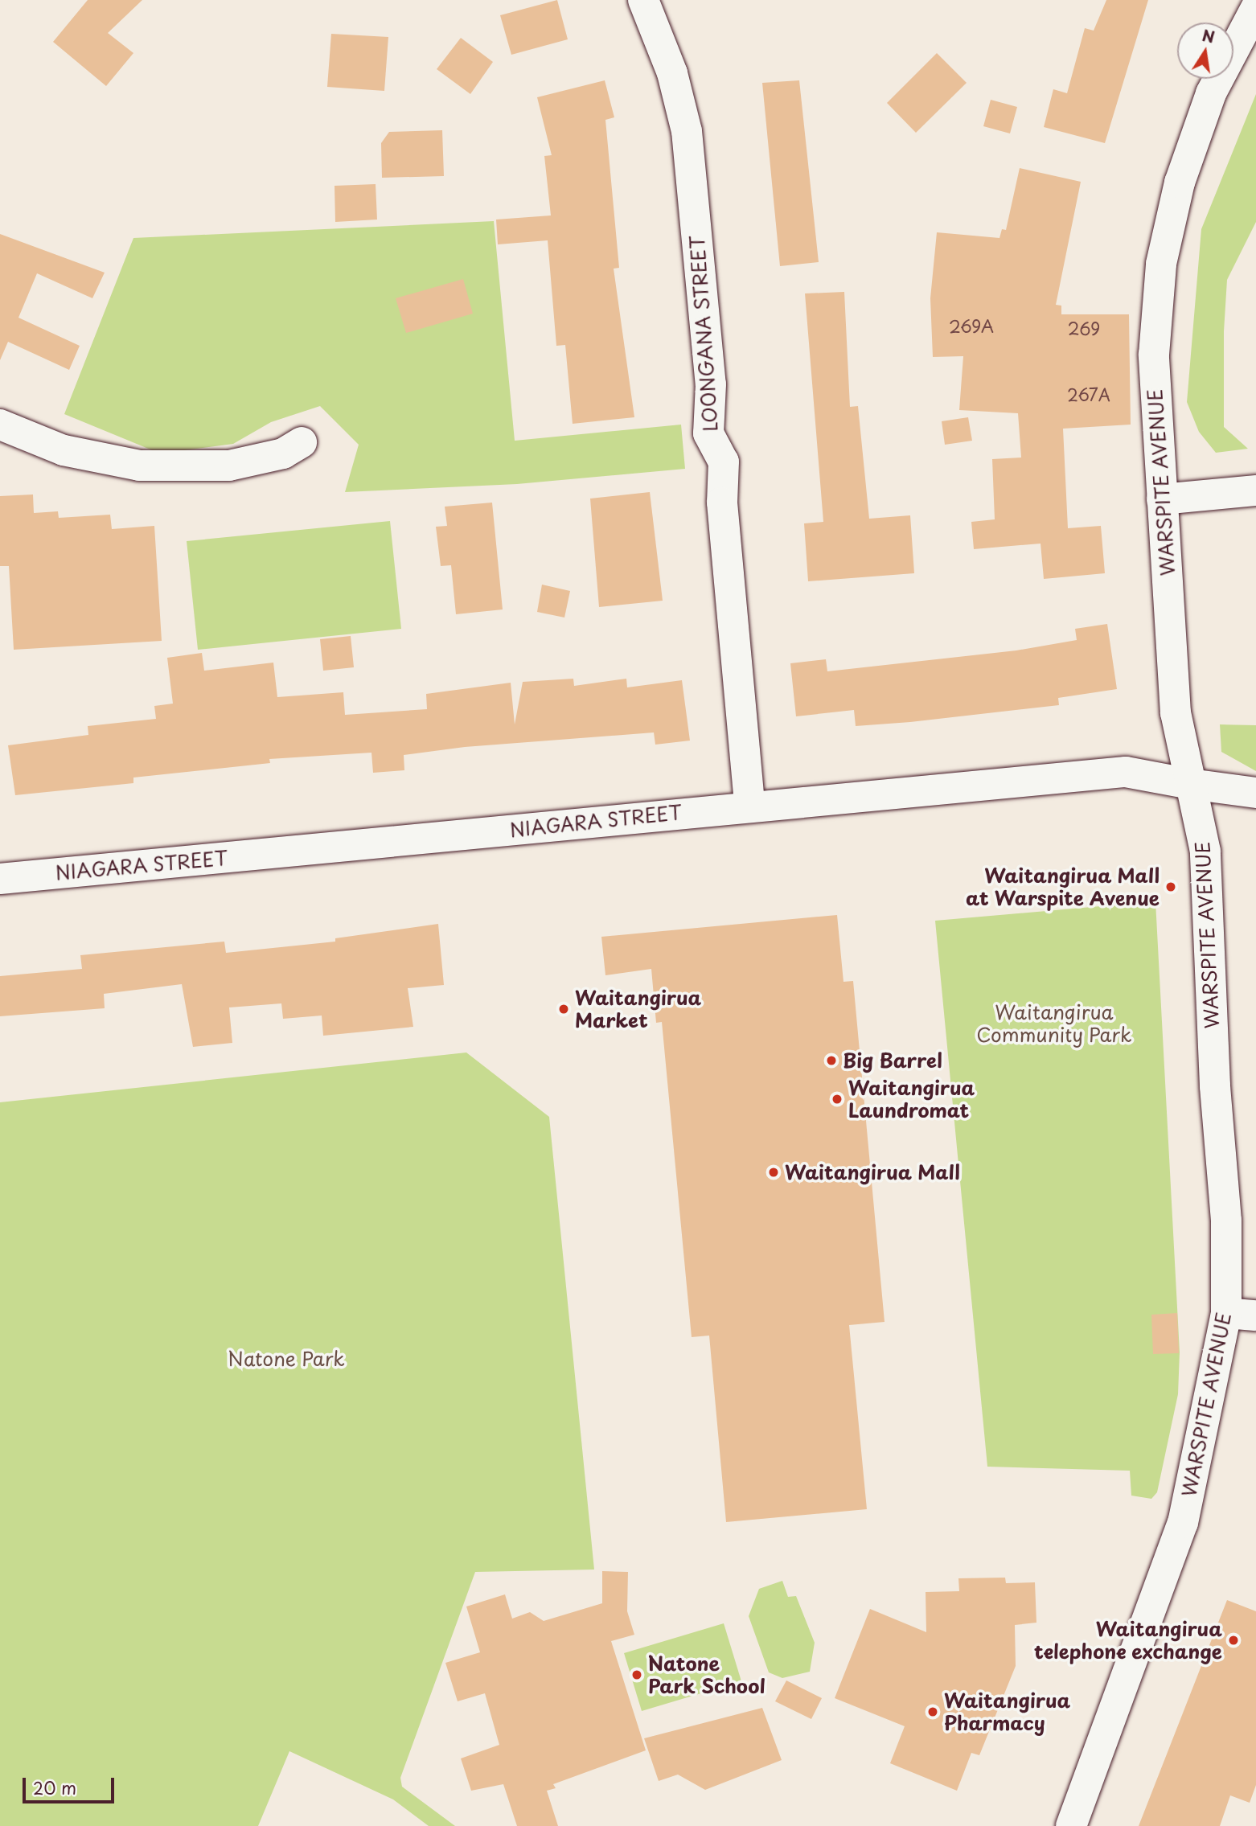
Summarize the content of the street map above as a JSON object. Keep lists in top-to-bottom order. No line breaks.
{"streets":{"street":["LOONGANA STREET","WARSPITE AVENUE","NIAGARA STREET"]},"crossings":[["LOONGANA STREET","NIAGARA STREET"],["WARSPITE AVENUE","NIAGARA STREET"]],"parks":["Waitangirua Community Park","Natone Park"],"places":["Waitangirua Mall at Warspite Avenue","Waitangirua Market","Big Barrel","Waitangirua Laundromat","Waitangirua Mall","Waitangirua telephone exchange","Natone Park School","Waitangirua Pharmacy"],"house_numbers":["269A","269","267A"],"scale_bar":"20 m","north":"top"}
